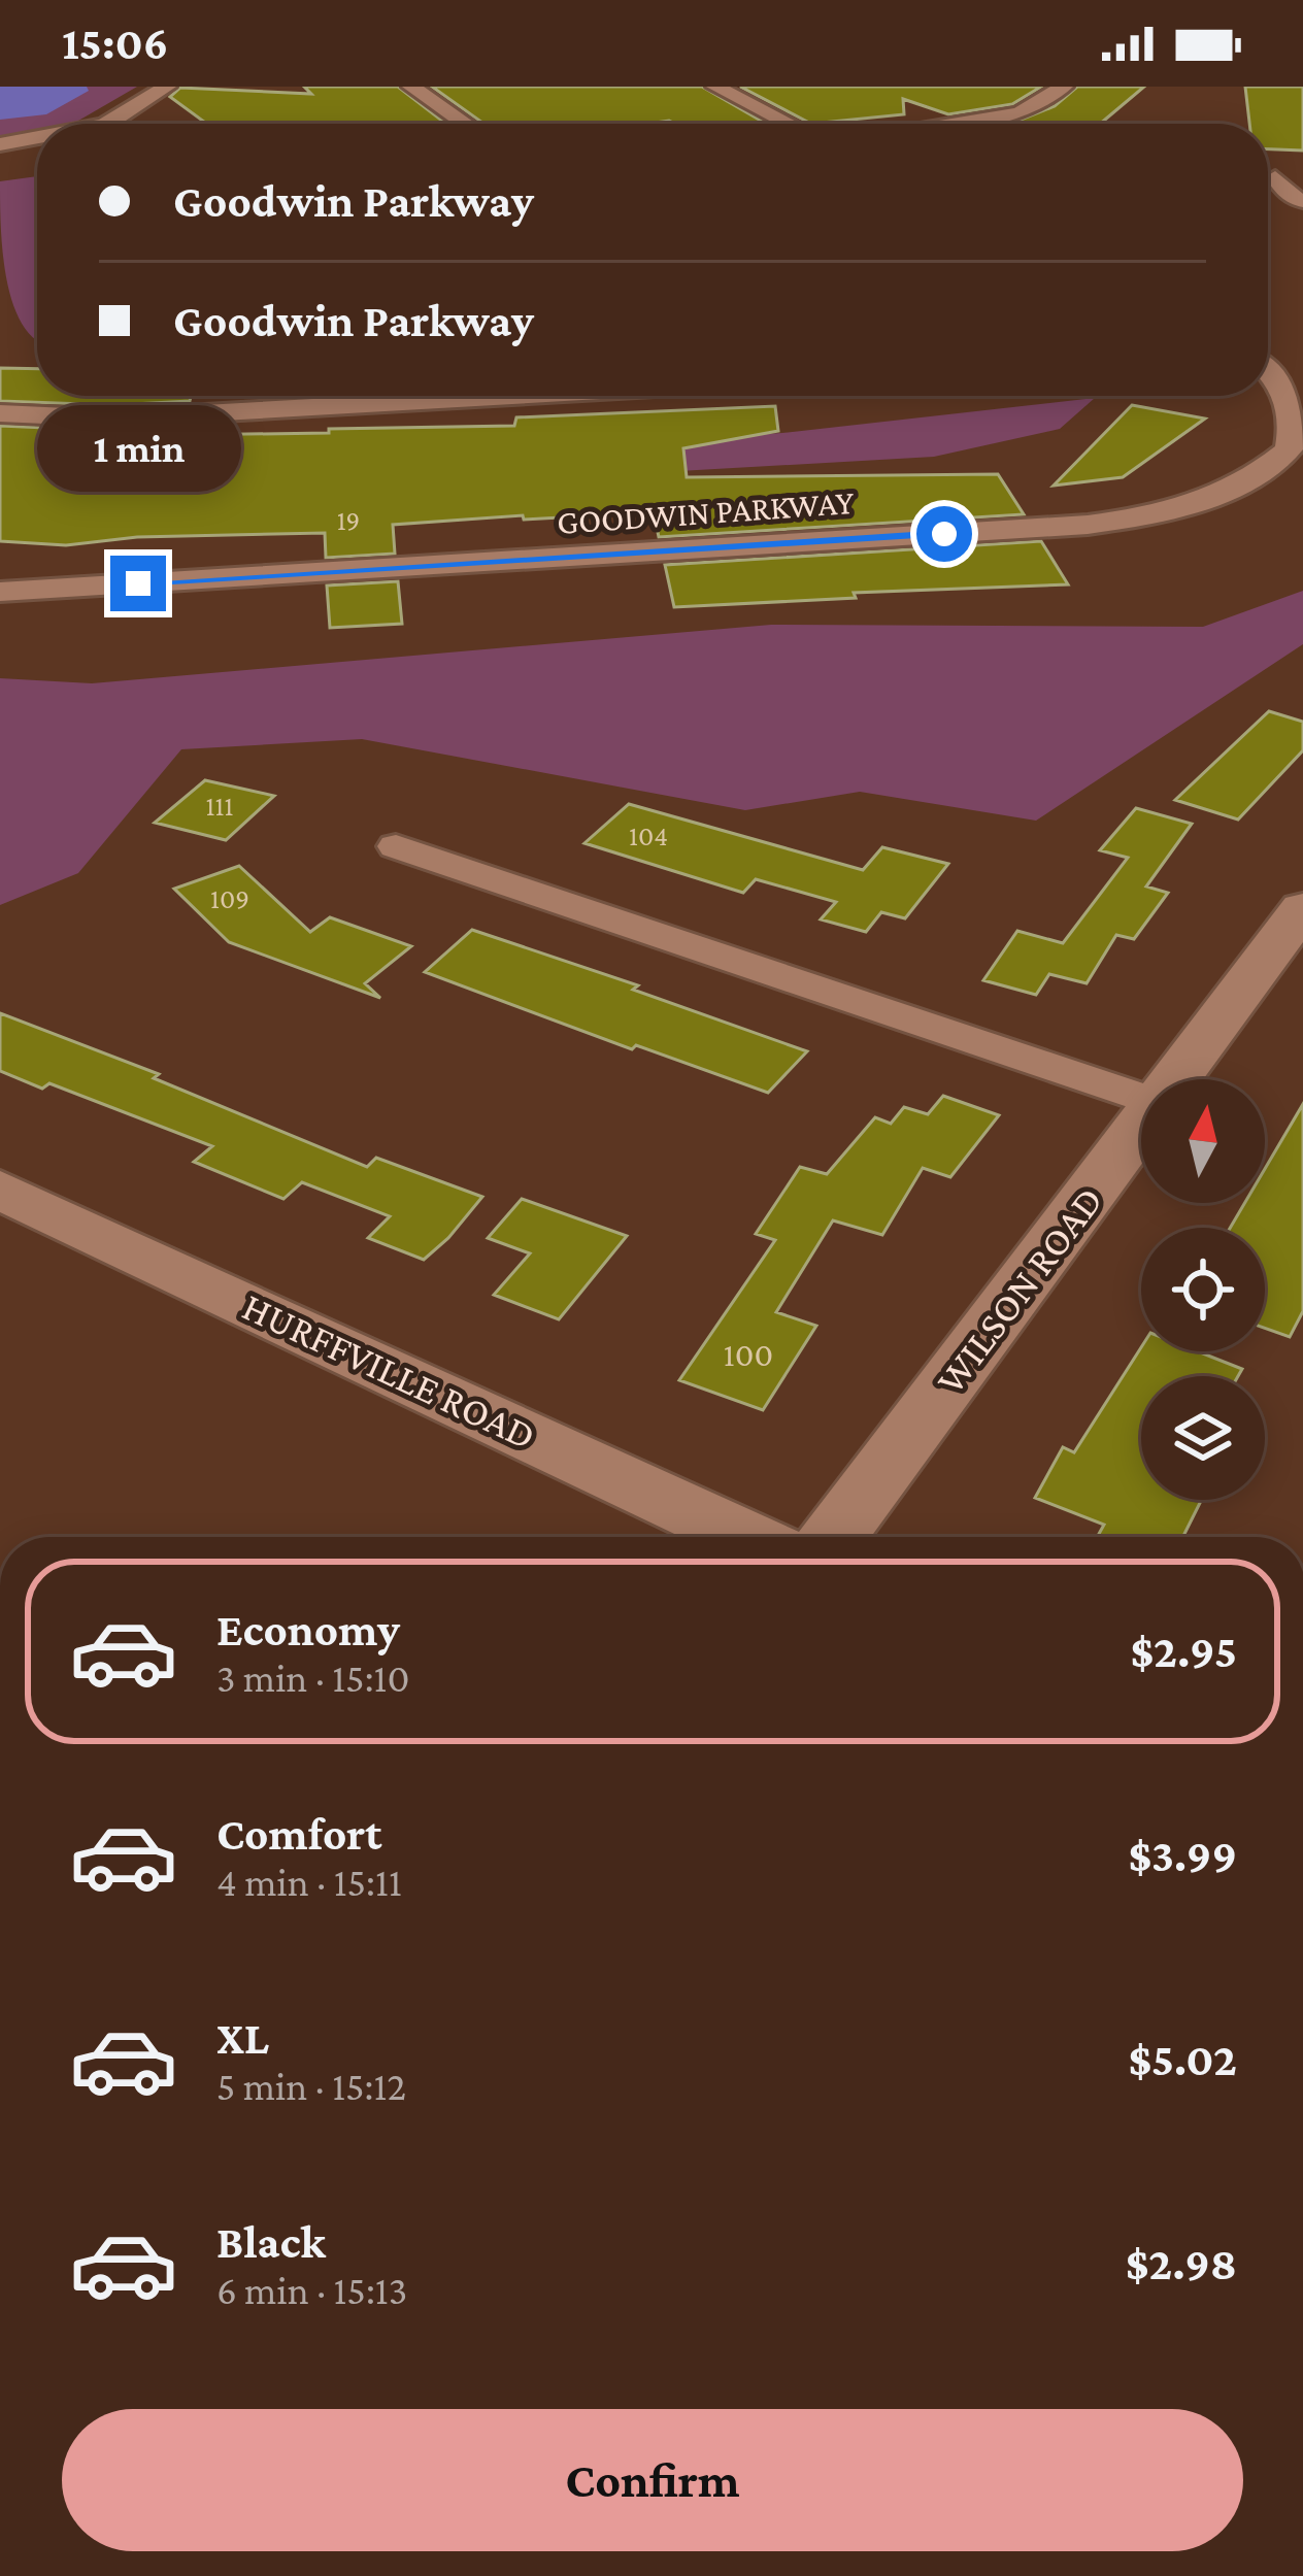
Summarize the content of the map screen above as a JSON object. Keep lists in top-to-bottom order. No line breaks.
{"streets":{"street":["GOODWIN PARKWAY","WILSON ROAD","HURFFVILLE ROAD"]},"house_numbers":["19","111","104","109","100"],"north":"top","page":{"status":"15:06","banner":["Goodwin Parkway","Goodwin Parkway"],"bubble":"1 min","list":[{"name":"Economy","note":"3 min · 15:10","value":"$2.95"},{"name":"Comfort","note":"4 min · 15:11","value":"$3.99"},{"name":"XL","note":"5 min · 15:12","value":"$5.02"},{"name":"Black","note":"6 min · 15:13","value":"$2.98"}],"buttons":"Confirm"}}
